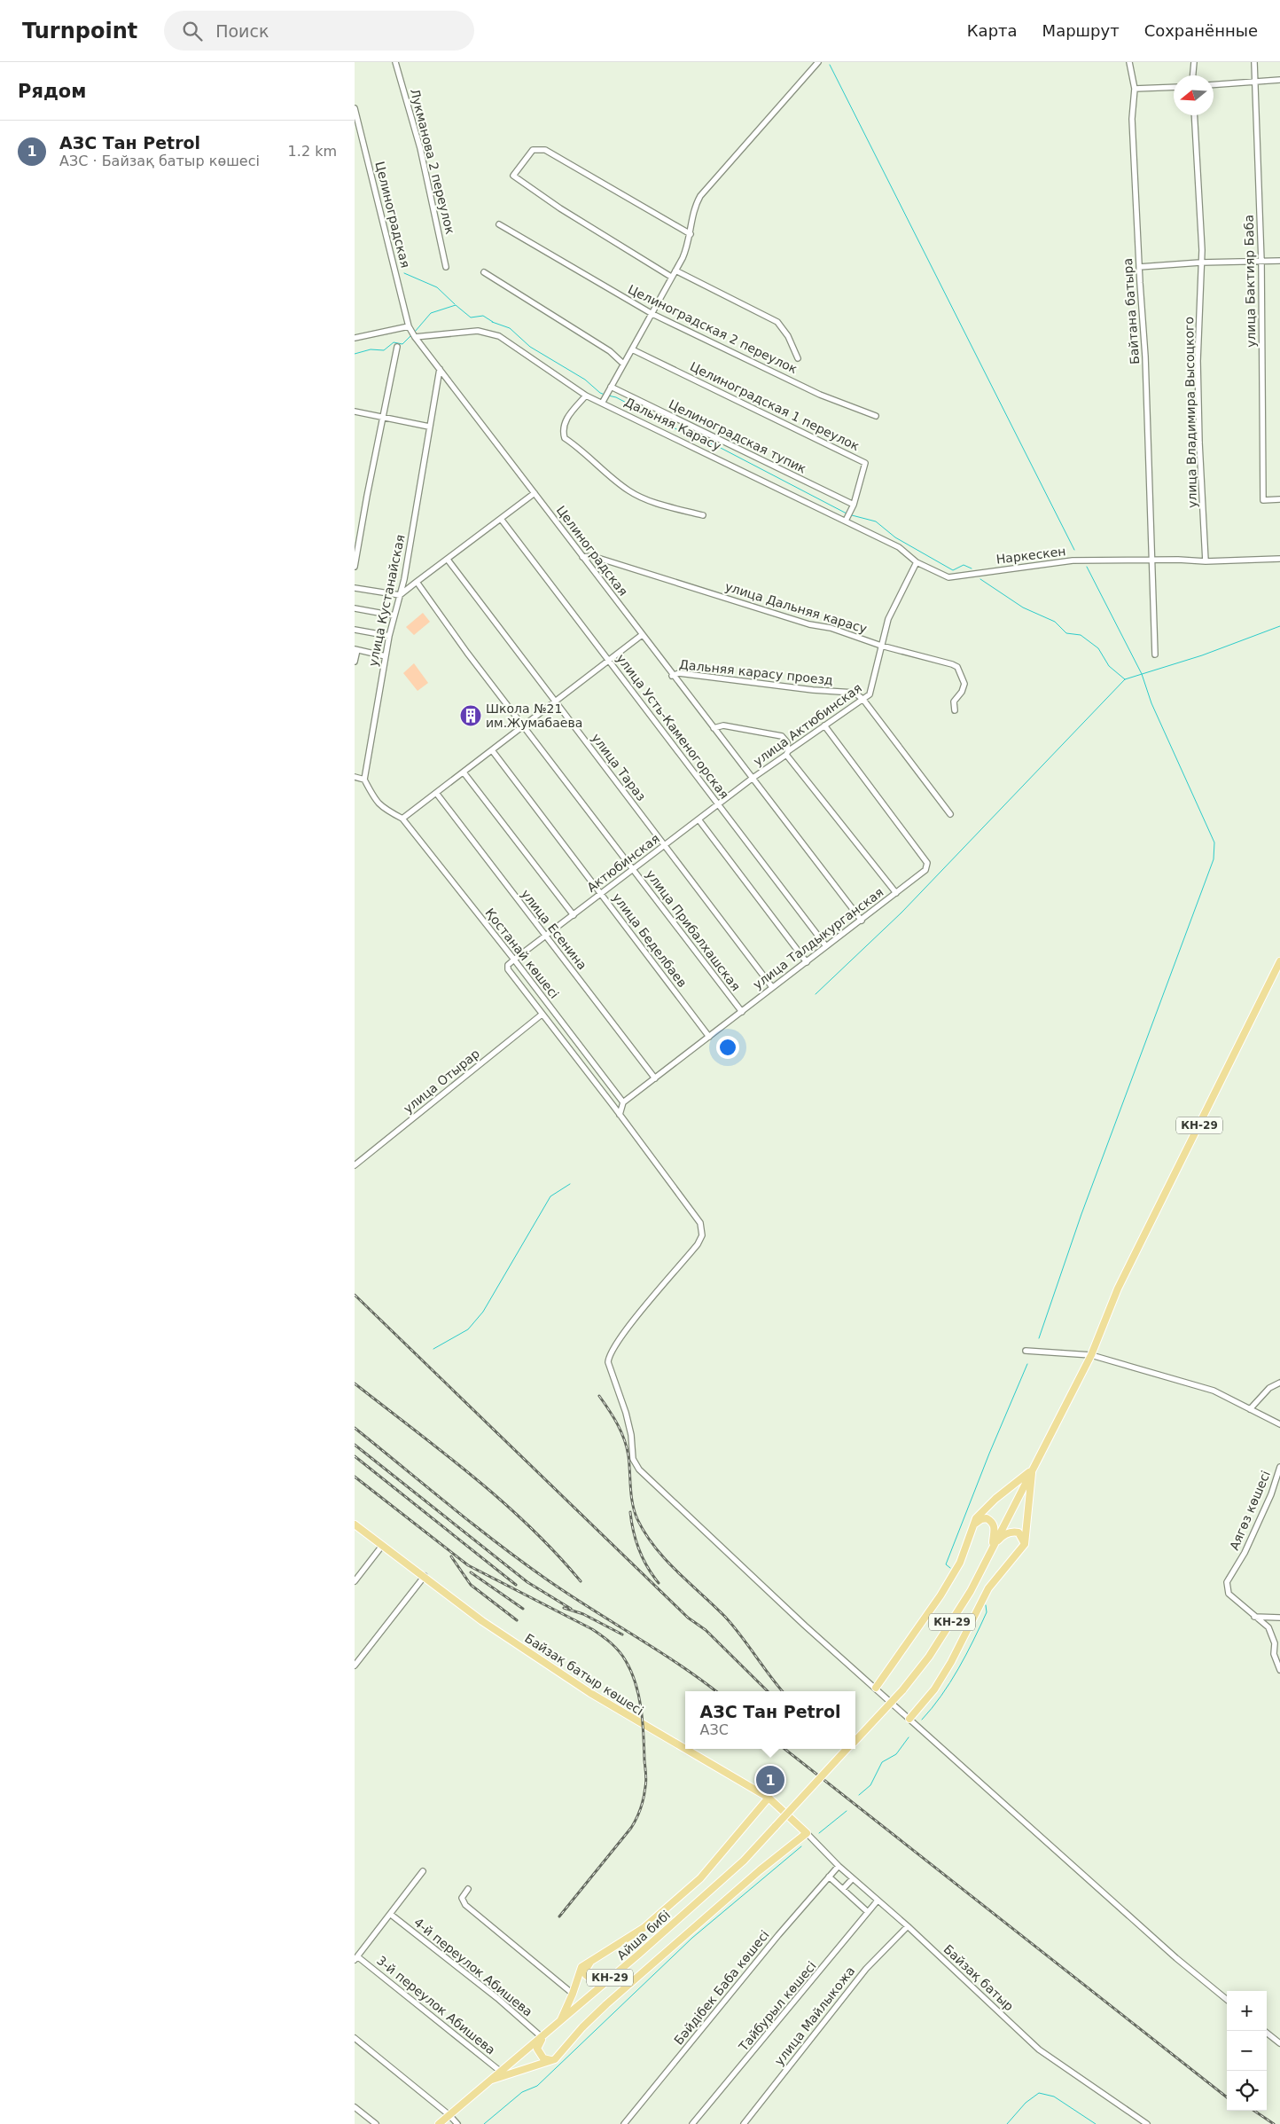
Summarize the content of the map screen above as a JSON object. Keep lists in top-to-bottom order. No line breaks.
{"streets":{"main road":["КН-29","Байзақ батыр көшесі","Айша бибі"],"street":["Лукманова 2 переулок","Целиноградская","улица Бактияр Баба","Байтана батыра","Целиноградская 2 переулок","Целиноградская 1 переулок","улица Владимира Высоцкого","Дальняя Карасу","Целиноградская тупик","Наркескен","улица Кустанайская","улица Дальняя карасу","Дальняя карасу проезд","улица Актюбинская","улица Усть-Каменогорская","улица Тараз","Актюбинская","улица Есенина","улица Прибалхашская","улица Талдыкурганская","улица Беделбаев","Қостанай көшесі","улица Отырар","Аягөз көшесі","4-й переулок Абишева","Байзақ батыр","Бәйдібек Баба көшесі","3-й переулок Абишева","Тайбурыл көшесі","улица Майлыкожа"]},"crossings":[["Целиноградская","Дальняя Карасу"],["Целиноградская","улица Кустанайская"],["Целиноградская","улица Дальняя карасу"],["Целиноградская","Дальняя карасу проезд"],["Целиноградская","улица Актюбинская"],["Целиноградская","Актюбинская"],["Целиноградская","улица Талдыкурганская"],["Байтана батыра","Наркескен"],["Целиноградская 1 переулок","Целиноградская тупик"],["Дальняя Карасу","Наркескен"],["Дальняя Карасу","улица Актюбинская"],["Наркескен","улица Актюбинская"],["улица Дальняя карасу","улица Актюбинская"],["Дальняя карасу проезд","улица Актюбинская"],["улица Актюбинская","Актюбинская"],["улица Актюбинская","улица Талдыкурганская"],["улица Усть-Каменогорская","Актюбинская"],["улица Усть-Каменогорская","улица Талдыкурганская"],["улица Тараз","Актюбинская"],["улица Тараз","улица Талдыкурганская"],["Актюбинская","улица Есенина"],["Актюбинская","улица Прибалхашская"],["Актюбинская","улица Беделбаев"],["Актюбинская","Қостанай көшесі"],["Актюбинская","улица Отырар"],["улица Есенина","улица Талдыкурганская"],["улица Прибалхашская","улица Талдыкурганская"],["улица Талдыкурганская","улица Беделбаев"],["улица Талдыкурганская","Қостанай көшесі"],["Байзақ батыр көшесі","Байзақ батыр"],["Айша бибі","4-й переулок Абишева"],["Айша бибі","3-й переулок Абишева"],["Байзақ батыр","Бәйдібек Баба көшесі"],["Байзақ батыр","Тайбурыл көшесі"],["Байзақ батыр","улица Майлыкожа"]],"places":{"building":["Школа №21 им.Жумабаева"]},"north":"left","page":{"header":"Turnpoint","search":"Поиск","nav":["Карта","Маршрут","Сохранённые"],"heading":"Рядом","list":[{"mark":"1","name":"АЗС Тан Petrol","note":"АЗС · Байзақ батыр көшесі","value":"1.2 km"}],"popup":["АЗС Тан Petrol","АЗС"],"pins":"1","map_buttons":["+","−"]}}
